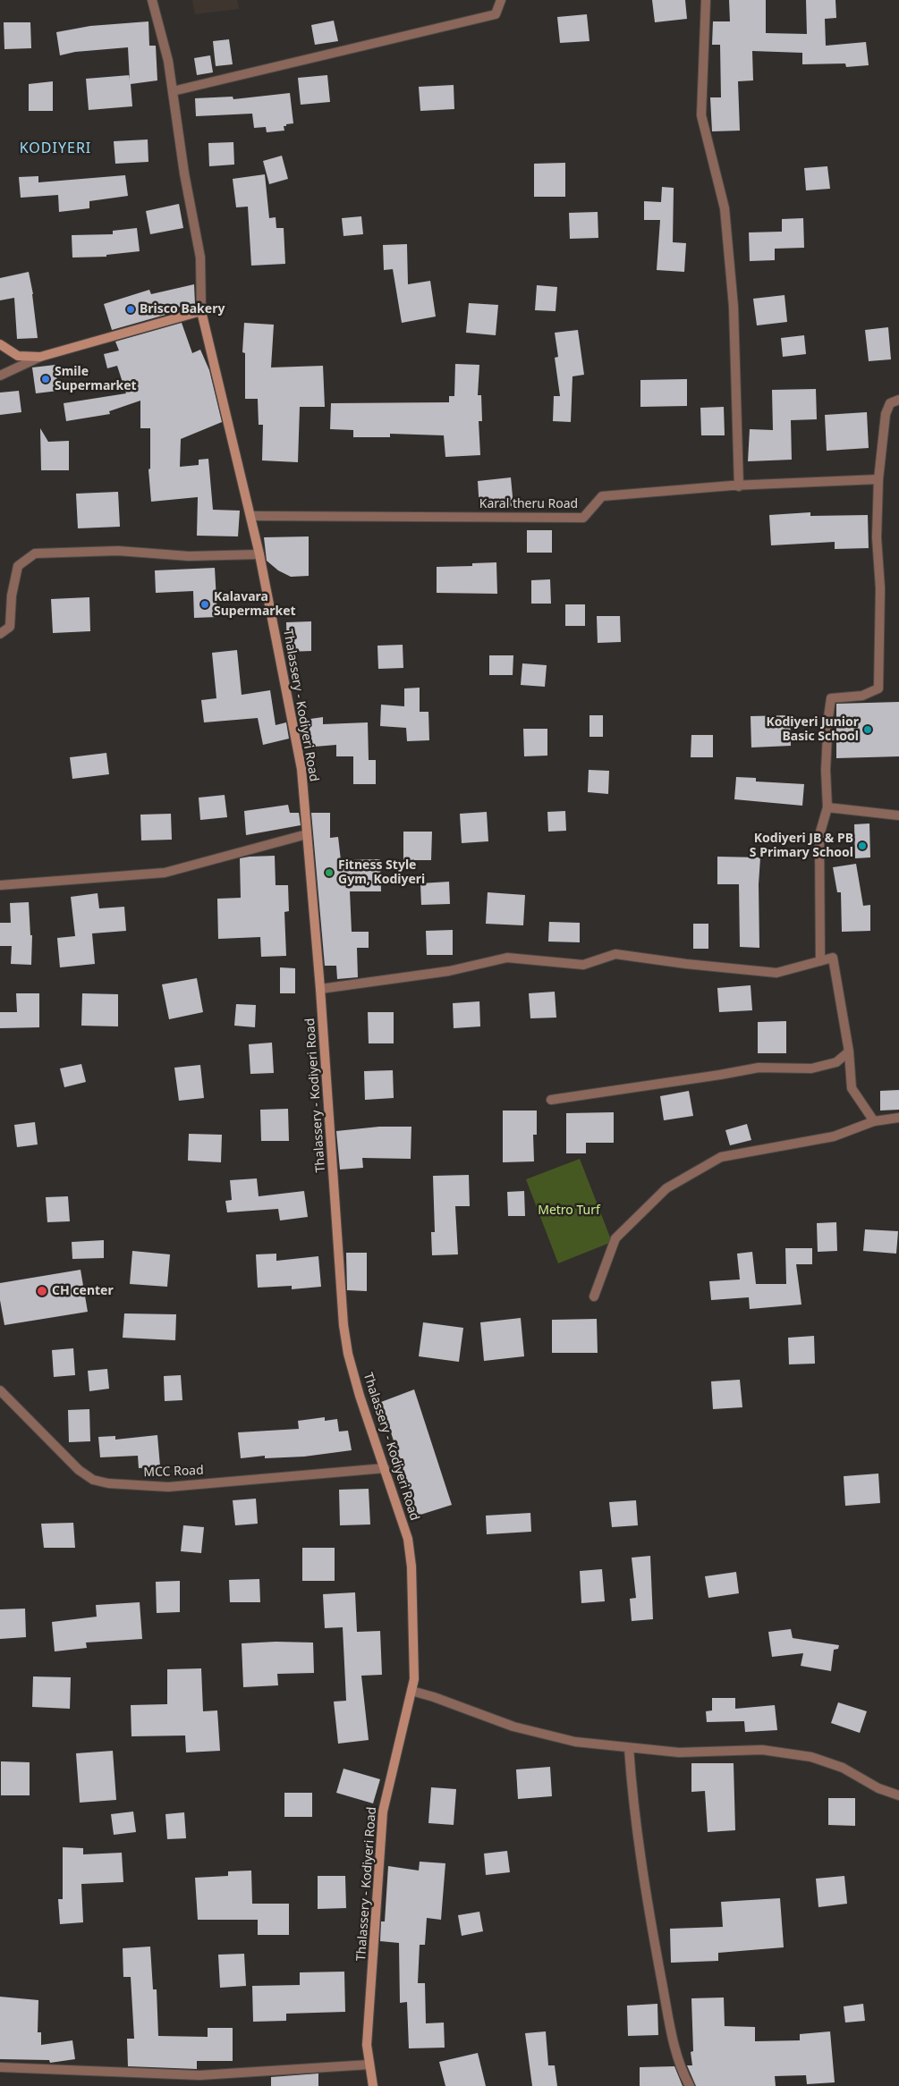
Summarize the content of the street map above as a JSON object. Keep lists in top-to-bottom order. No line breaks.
{"streets":{"main road":["Thalassery - Kodiyeri Road"],"street":["Karal theru Road","MCC Road"]},"crossings":[["Karal theru Road","Thalassery - Kodiyeri Road"],["Thalassery - Kodiyeri Road","MCC Road"]],"districts":["KODIYERI"],"parks":["Metro Turf"],"places":["Brisco Bakery","Smile Supermarket","Kalavara Supermarket","Kodiyeri Junior Basic School","Kodiyeri JB & PB S Primary School","Fitness Style Gym, Kodiyeri","CH center"]}
